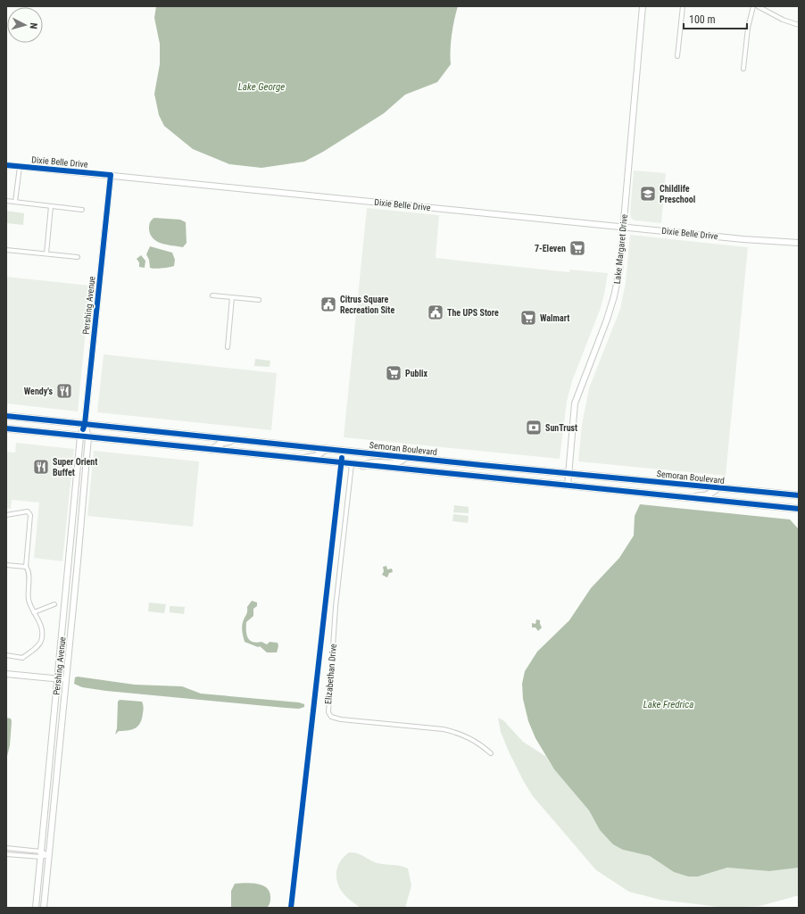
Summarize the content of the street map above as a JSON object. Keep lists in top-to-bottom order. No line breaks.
{"streets":{"main road":["Semoran Boulevard"],"street":["Dixie Belle Drive","Lake Margaret Drive","Pershing Avenue","Elizabethan Drive"]},"crossings":[["Dixie Belle Drive","Lake Margaret Drive"],["Dixie Belle Drive","Pershing Avenue"],["Lake Margaret Drive","Semoran Boulevard"],["Pershing Avenue","Semoran Boulevard"]],"water":["Lake George","Lake Fredrica"],"places":{"school or university":["Childlife Preschool"],"supermarket":["7-Eleven","Walmart","Publix"],"public building":["Citrus Square Recreation Site","The UPS Store"],"restaurant":["Wendy's","Super Orient Buffet"],"bank":["SunTrust"]},"scale_bar":"100 m","north":"right"}
